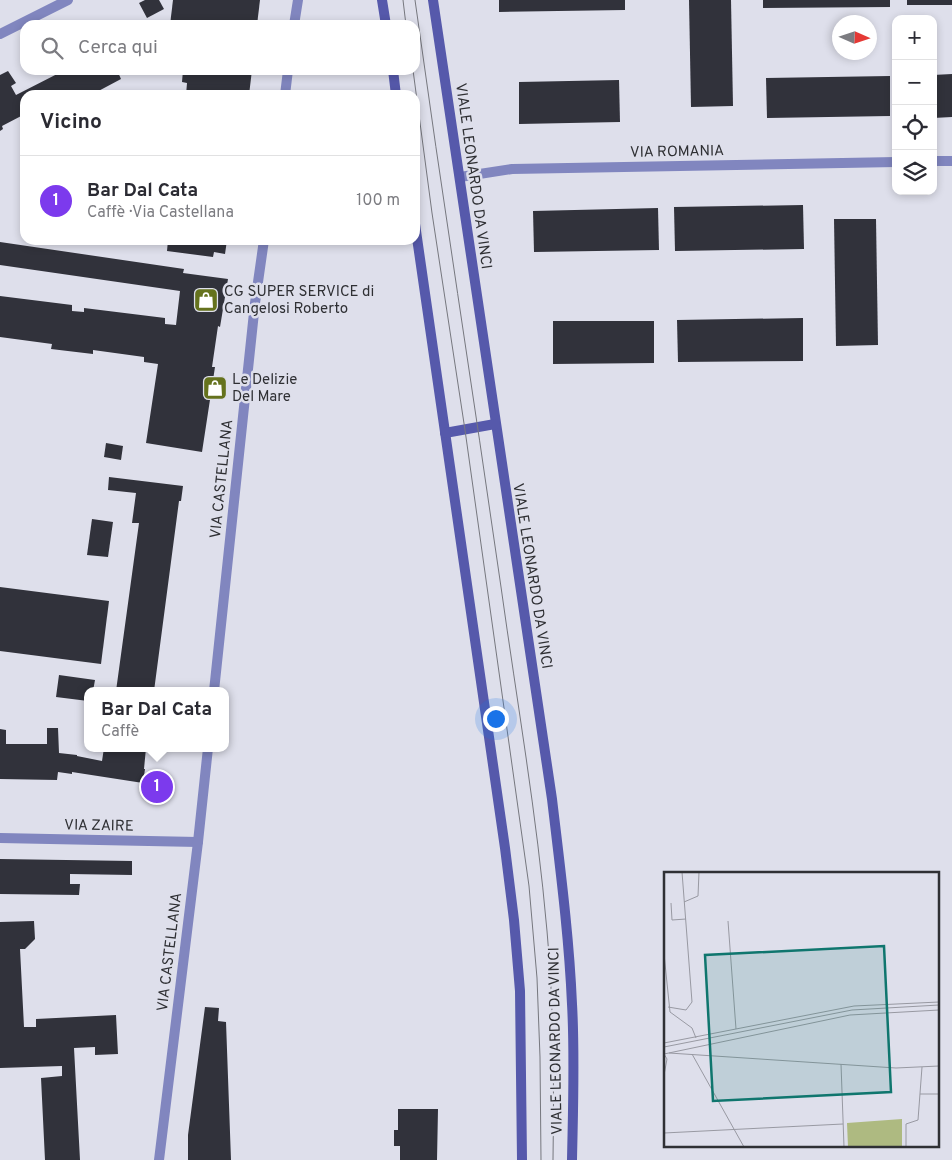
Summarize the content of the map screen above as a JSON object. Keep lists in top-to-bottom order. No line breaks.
{"streets":{"street":["VIA ROMANIA","VIALE LEONARDO DA VINCI","VIA CASTELLANA","VIA ZAIRE"]},"crossings":[["VIA ROMANIA","VIALE LEONARDO DA VINCI"],["VIA CASTELLANA","VIA ZAIRE"]],"places":{"shop":["CG SUPER SERVICE di Cangelosi Roberto","Le Delizie Del Mare"]},"north":"right","page":{"map_buttons":["+","−"],"search":"Cerca qui","heading":"Vicino","list":[{"mark":"1","name":"Bar Dal Cata","note":"Caffè · Via Castellana","value":"100 m"}],"popup":["Bar Dal Cata","Caffè"],"pins":"1"}}
